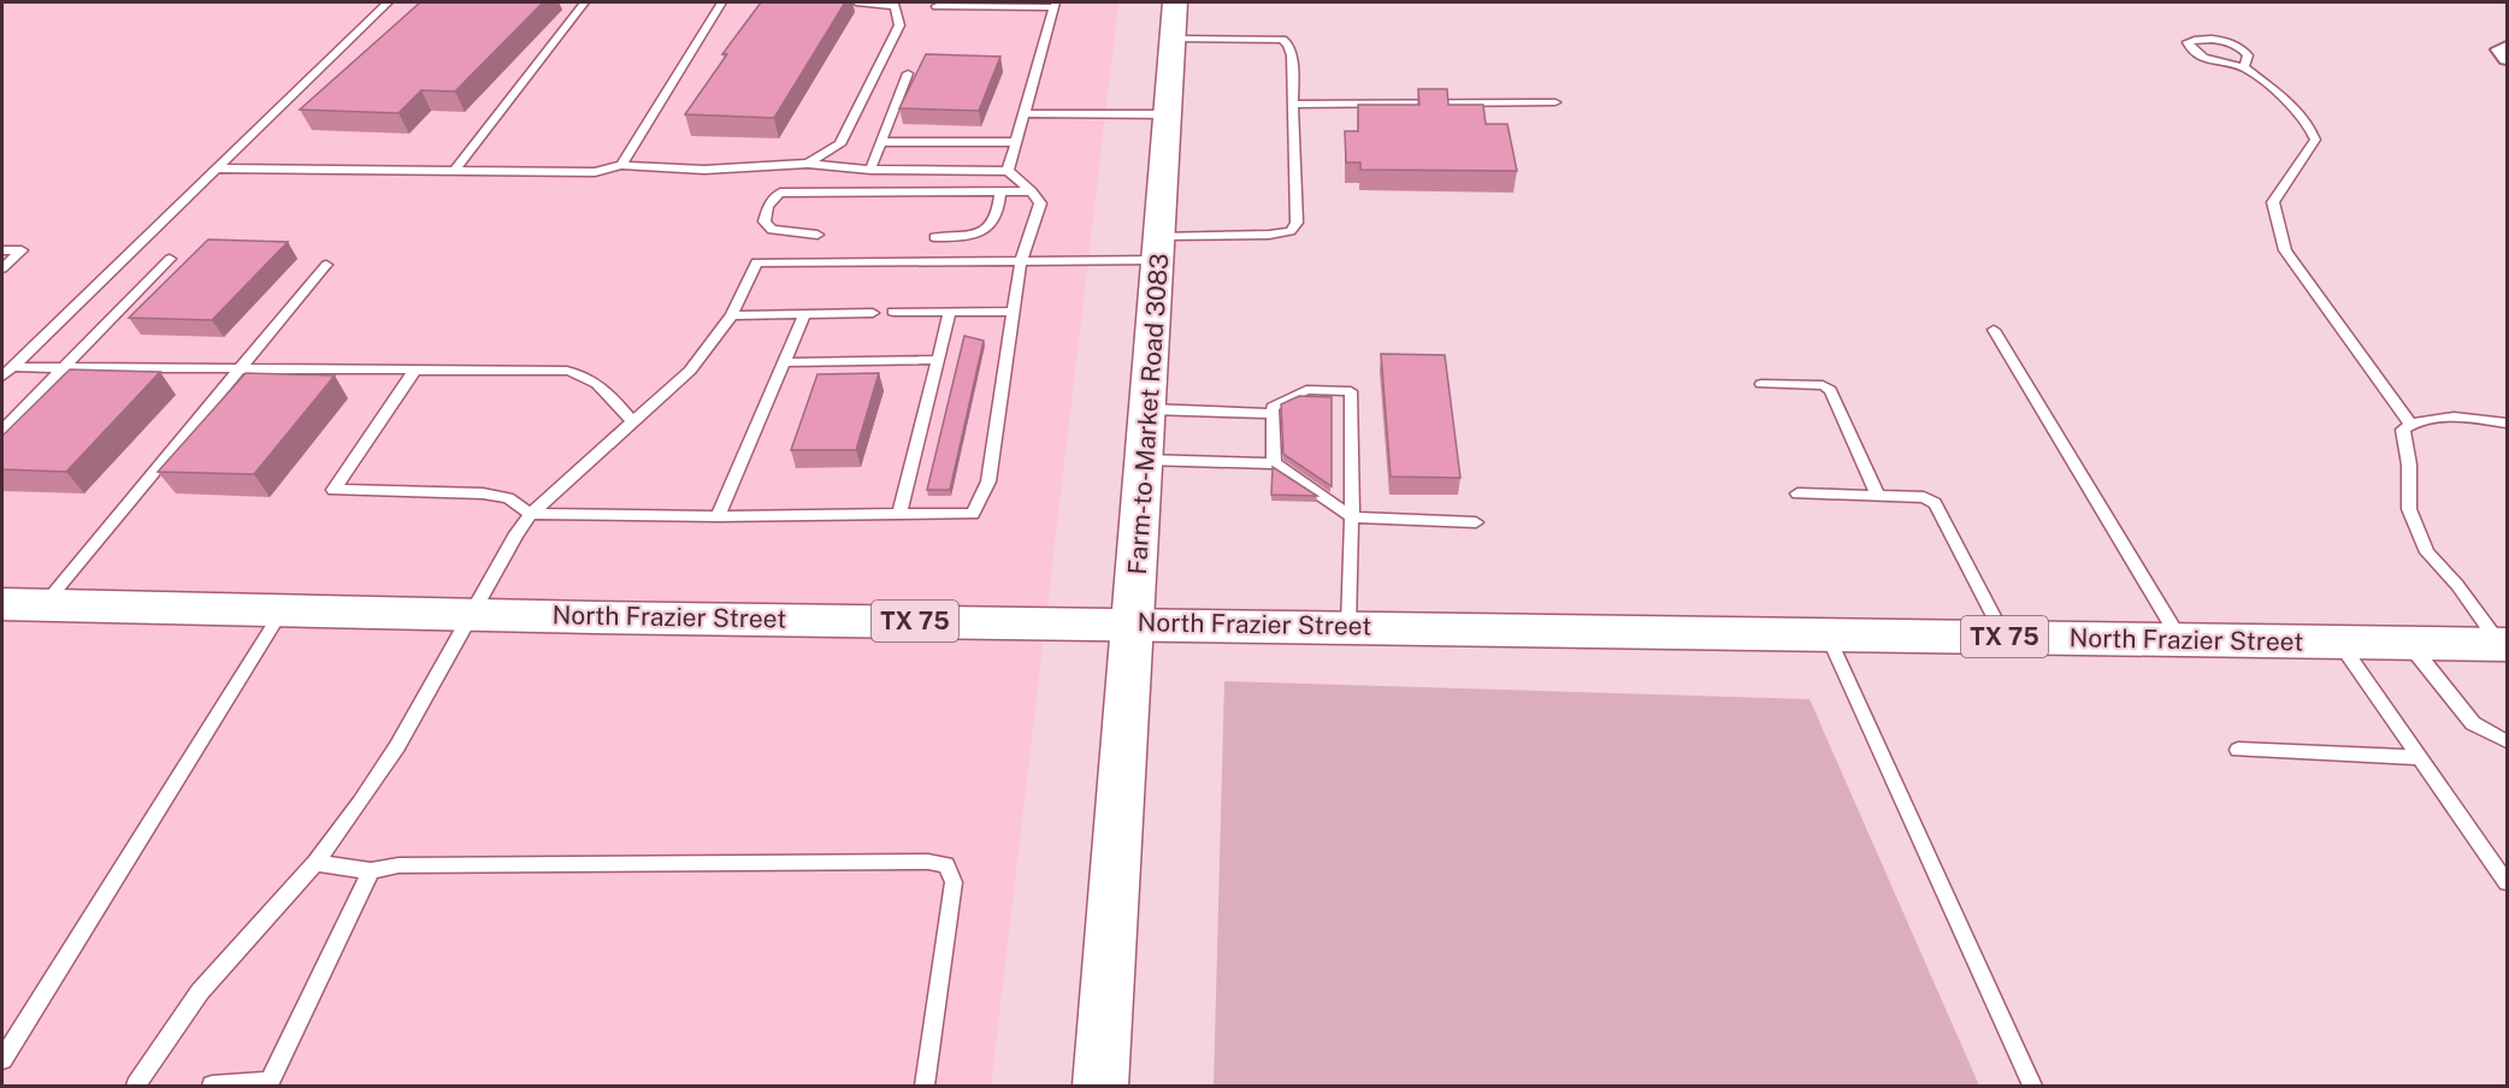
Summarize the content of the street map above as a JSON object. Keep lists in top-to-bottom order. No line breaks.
{"streets":{"main road":["Farm-to-Market Road 3083","North Frazier Street","TX 75"]},"crossings":[["Farm-to-Market Road 3083","North Frazier Street"]]}
